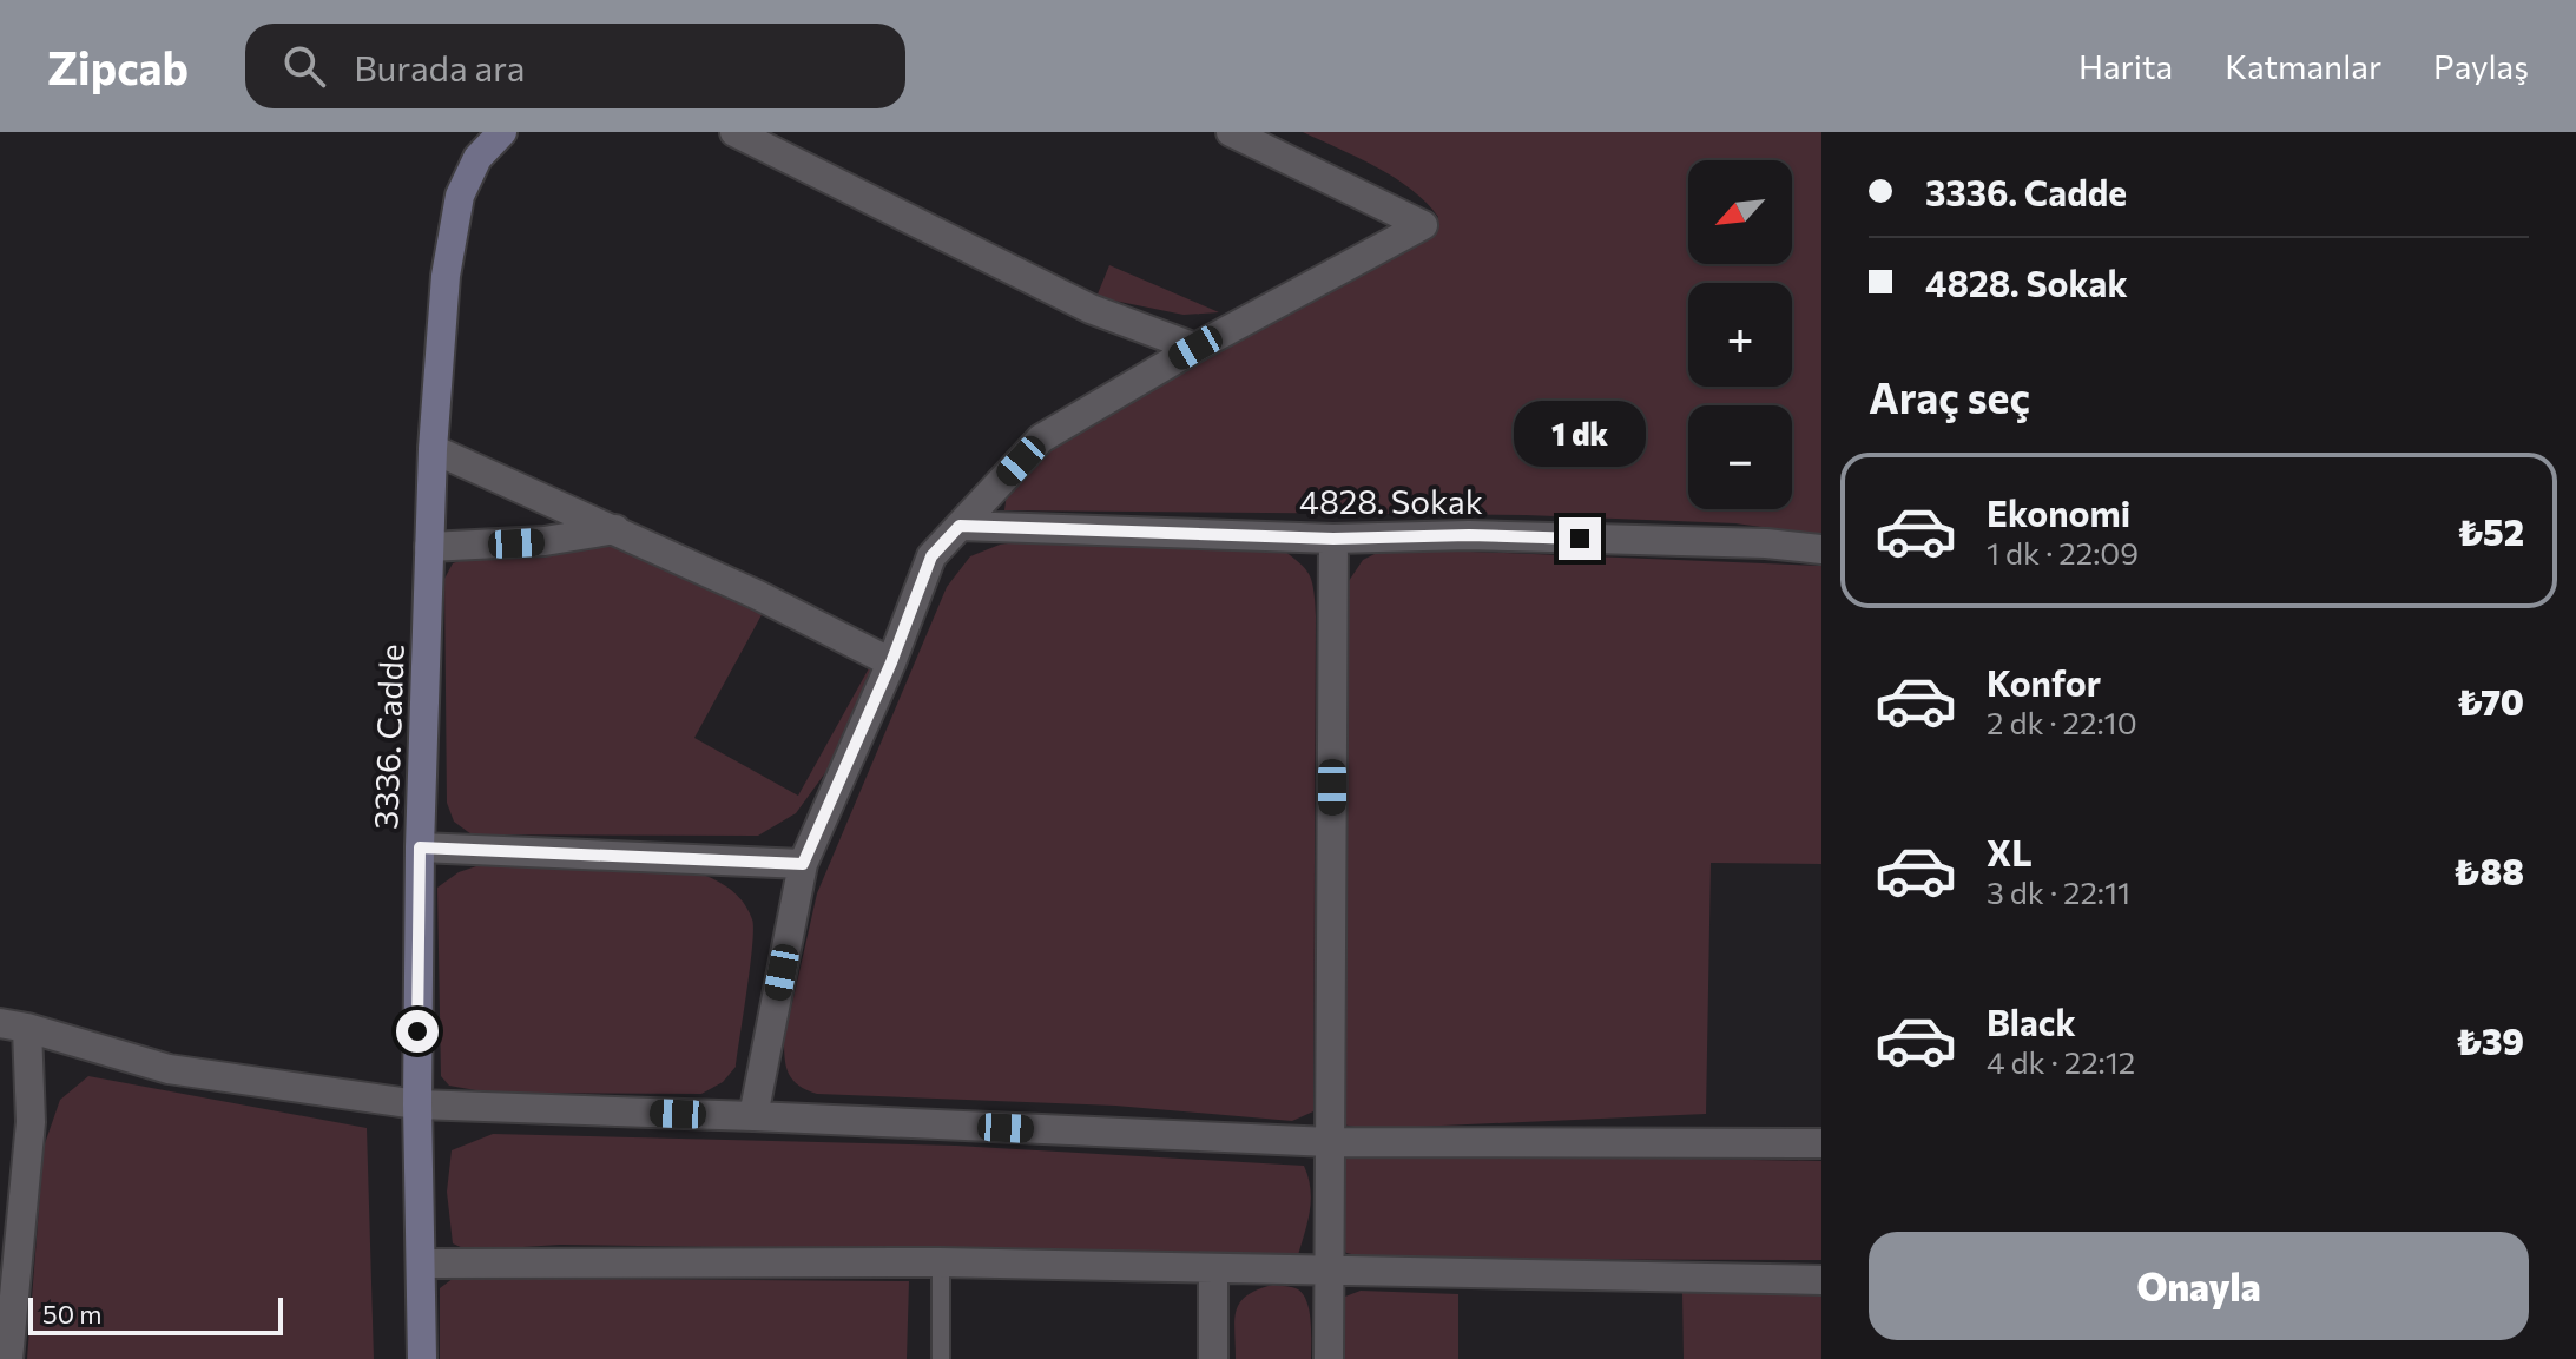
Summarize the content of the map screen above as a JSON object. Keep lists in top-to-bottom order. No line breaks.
{"streets":{"street":["4828. Sokak","3336. Cadde"]},"scale_bar":"50 m","north":"bottom left","page":{"header":"Zipcab","search":"Burada ara","nav":["Harita","Katmanlar","Paylaş"],"banner":["3336. Cadde","4828. Sokak"],"map_buttons":["+","−"],"heading":"Araç seç","bubble":"1 dk","list":[{"name":"Ekonomi","note":"1 dk · 22:09","value":"₺52"},{"name":"Konfor","note":"2 dk · 22:10","value":"₺70"},{"name":"XL","note":"3 dk · 22:11","value":"₺88"},{"name":"Black","note":"4 dk · 22:12","value":"₺39"}],"buttons":"Onayla","scale":"50 m"}}
